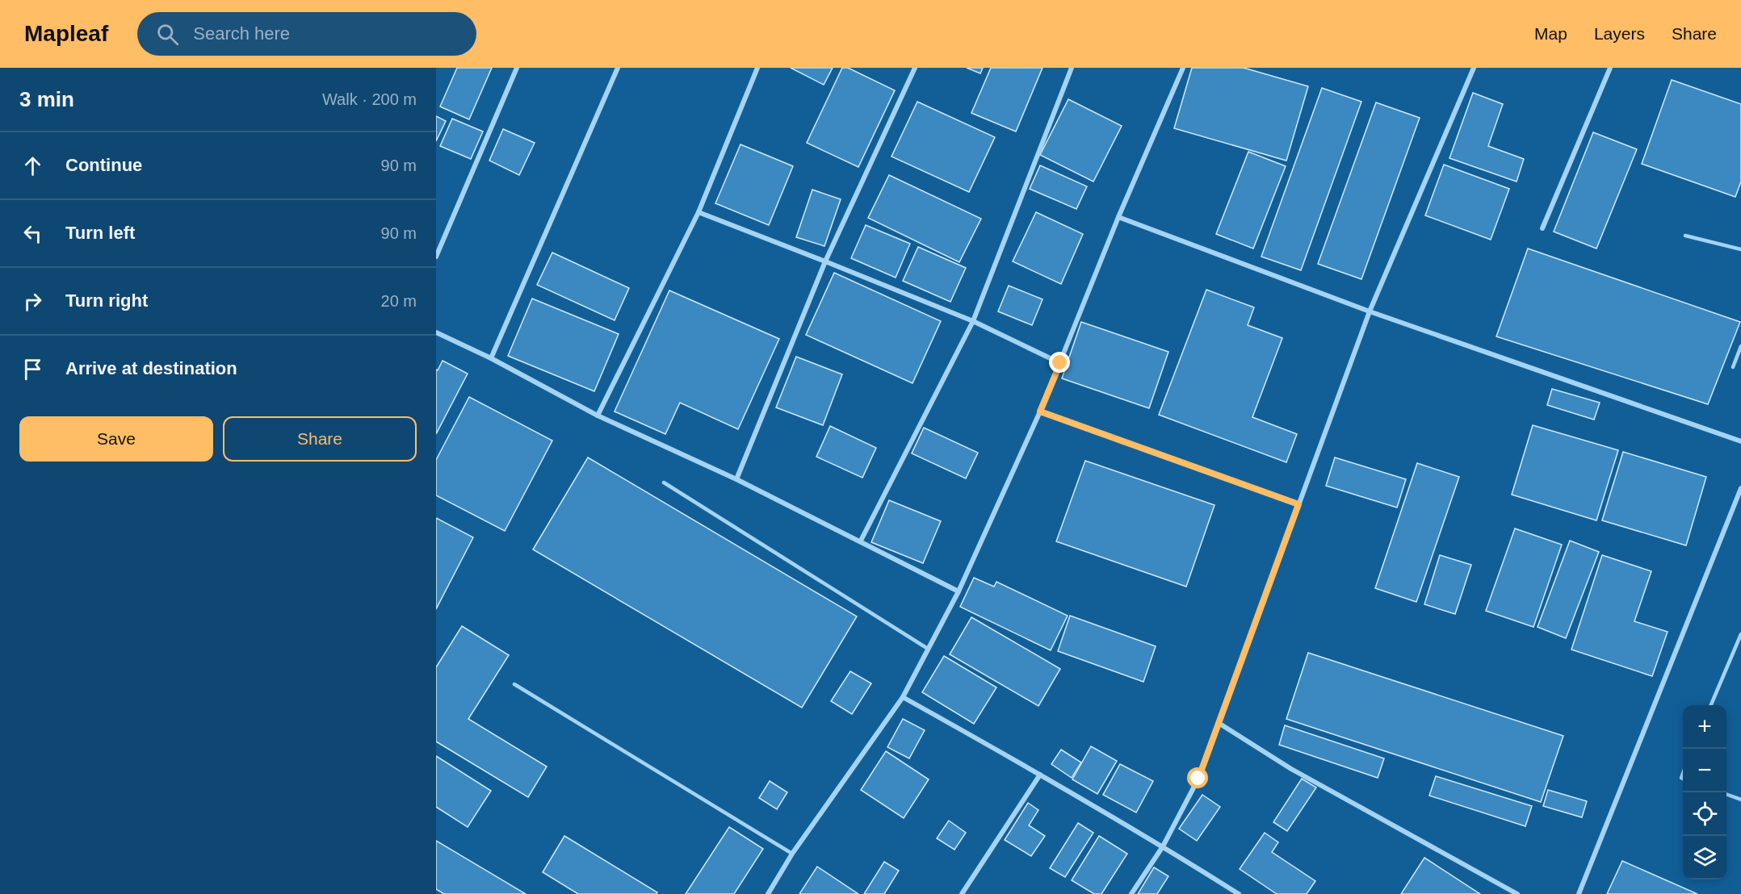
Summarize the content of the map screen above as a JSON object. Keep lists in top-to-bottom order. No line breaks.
{"page":{"header":"Mapleaf","search":"Search here","nav":["Map","Layers","Share"],"heading":["3 min","Walk · 200 m"],"list":[["Continue","90 m"],["Turn left","90 m"],["Turn right","20 m"],"Arrive at destination"],"buttons":["Save","Share"],"map_buttons":["+","−"]}}
